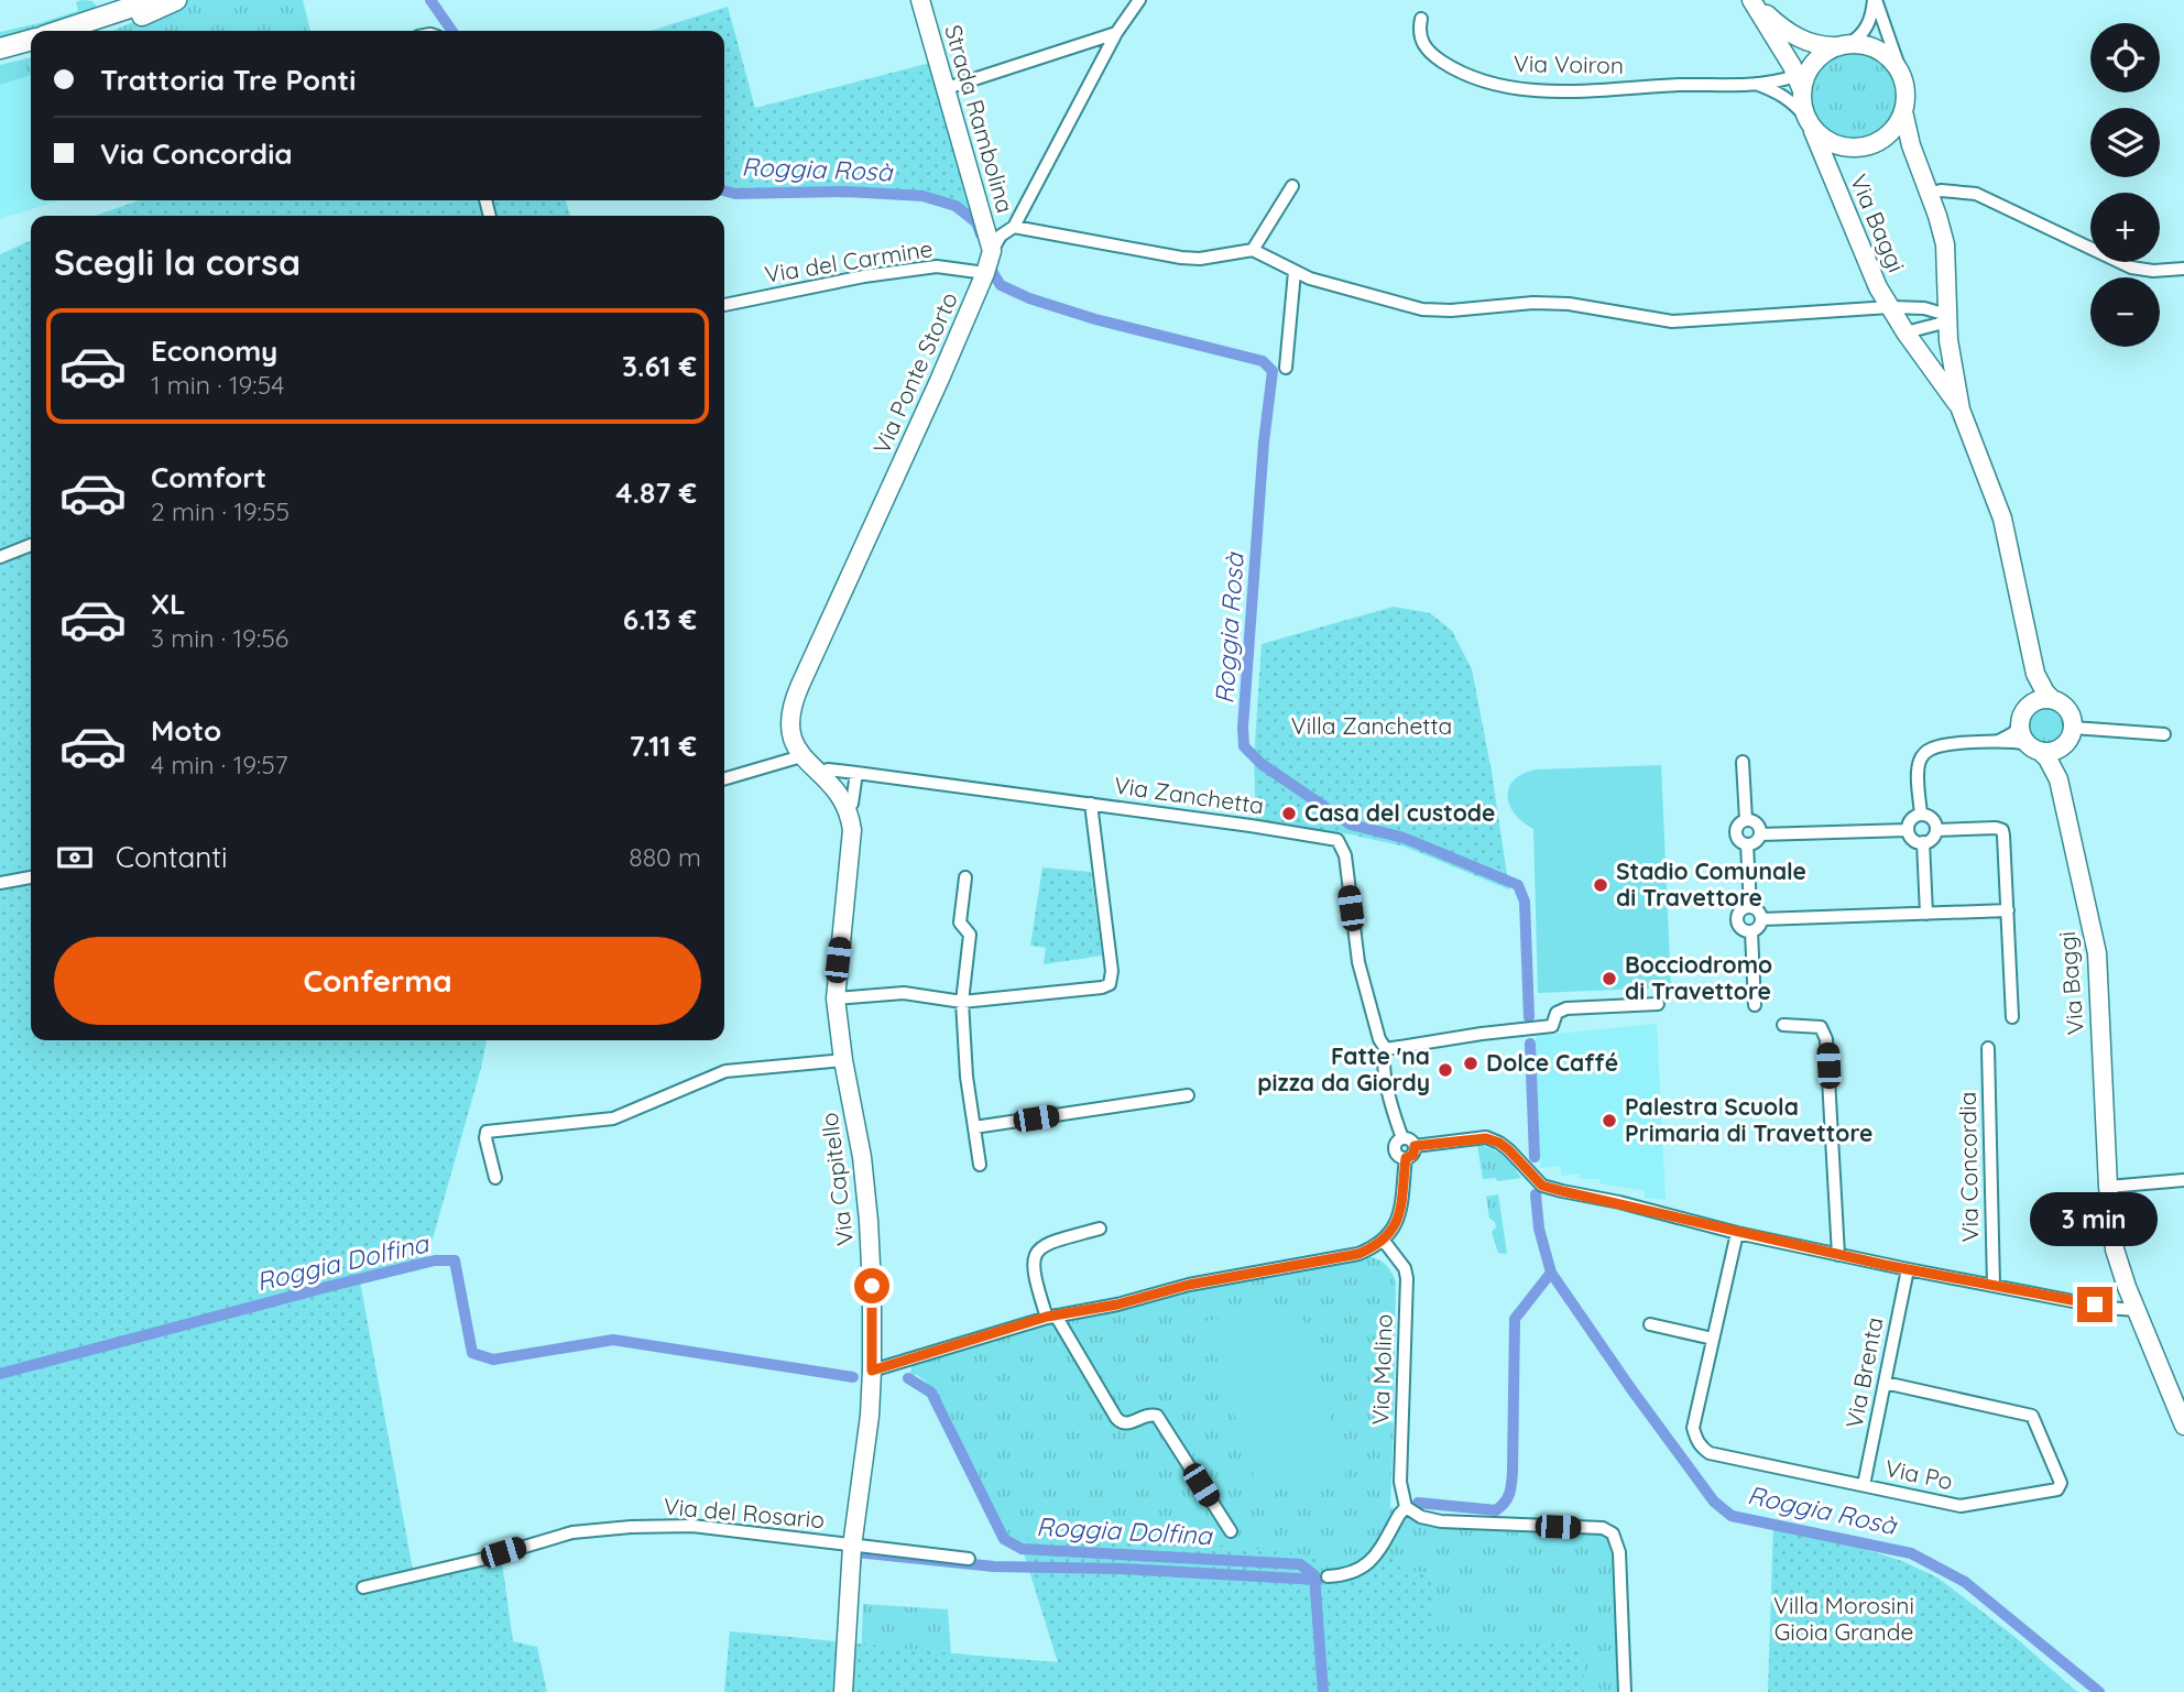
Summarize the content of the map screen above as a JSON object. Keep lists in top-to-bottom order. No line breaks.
{"streets":{"main road":["Strada Rambolina","Via Baggi","Via Ponte Storto","Via Capitello"],"street":["Via Voiron","Via del Carmine","Via Zanchetta","Via Concordia","Via Molino","Via Brenta","Via Po","Via del Rosario"]},"crossings":[["Via Voiron","Via Baggi"],["Strada Rambolina","Via Ponte Storto"],["Via del Carmine","Via Ponte Storto"],["Via Zanchetta","Via Capitello"],["Via Capitello","Via del Rosario"],["Via Brenta","Via Po"]],"water":["Roggia Rosà","Roggia Dolfina"],"parks":["Villa Zanchetta","Villa Morosini Gioia Grande"],"places":["Casa del custode","Stadio Comunale di Travettore","Bocciodromo di Travettore","Dolce Caffé","Fatte 'na pizza da Giordy","Palestra Scuola Primaria di Travettore"],"page":{"map_buttons":["+","−"],"banner":["Trattoria Tre Ponti","Via Concordia"],"heading":"Scegli la corsa","list":[{"name":"Economy","note":"1 min · 19:54","value":"3.61 €"},{"name":"Comfort","note":"2 min · 19:55","value":"4.87 €"},{"name":"XL","note":"3 min · 19:56","value":"6.13 €"},{"name":"Moto","note":"4 min · 19:57","value":"7.11 €"}],"pay":["Contanti","880 m"],"buttons":"Conferma","bubble":"3 min"}}
